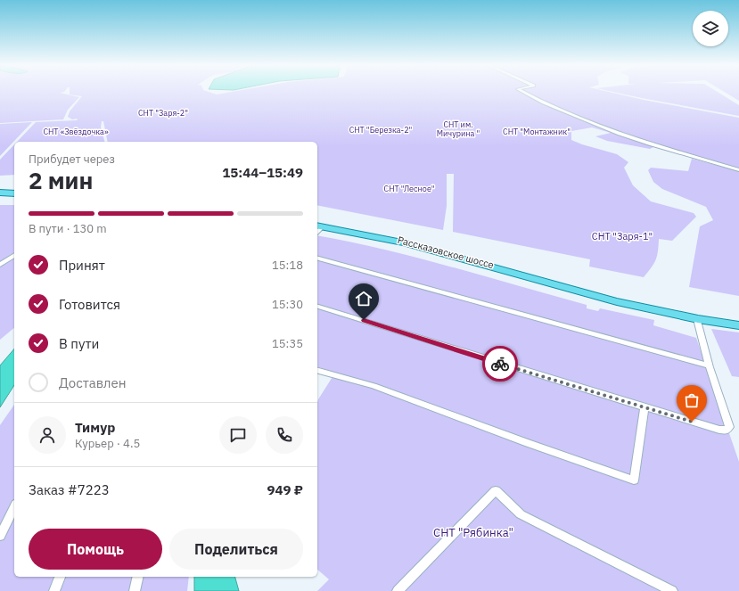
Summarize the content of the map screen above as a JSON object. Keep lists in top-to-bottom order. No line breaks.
{"streets":{"main road":["Рассказовское шоссе"]},"parks":["СНТ \"Заря-2\"","СНТ им. Мичурина \"","СНТ \"Березка-2\"","СНТ «Звёздочка»","СНТ \"Монтажник\"","СНТ \"Лесное\"","СНТ \"Заря-1\"","СНТ \"Рябинка\""],"page":{"heading":["2 мин","Прибудет через","15:44–15:49"],"panel":["Тимур","Курьер · 4.5","Заказ #7223","949 ₽"],"bar":"В пути · 130 m","list":[["Принят","15:18"],["Готовится","15:30"],["В пути","15:35"],"Доставлен"],"buttons":["Помощь","Поделиться"]}}
